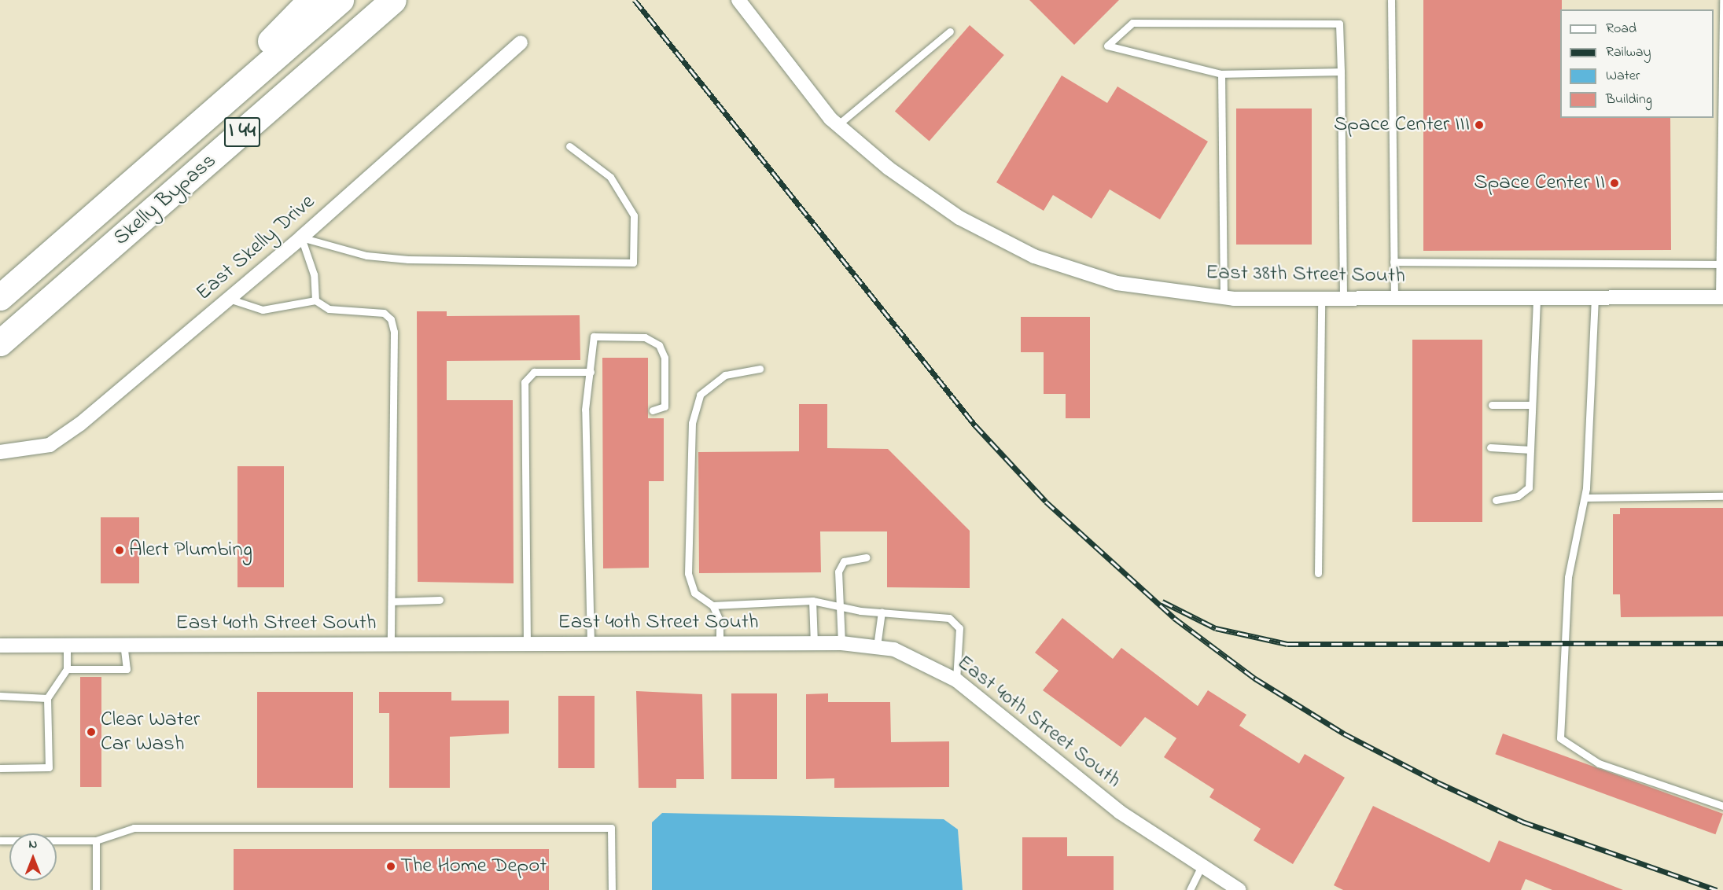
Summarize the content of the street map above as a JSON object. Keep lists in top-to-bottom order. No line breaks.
{"streets":{"highway":["I 44","Skelly Bypass"],"street":["East Skelly Drive","East 38th Street South","East 40th Street South"]},"places":["Space Center III","Space Center II","Alert Plumbing","Clear Water Car Wash","The Home Depot"],"legend":["Road","Railway","Water","Building"],"north":"top"}
